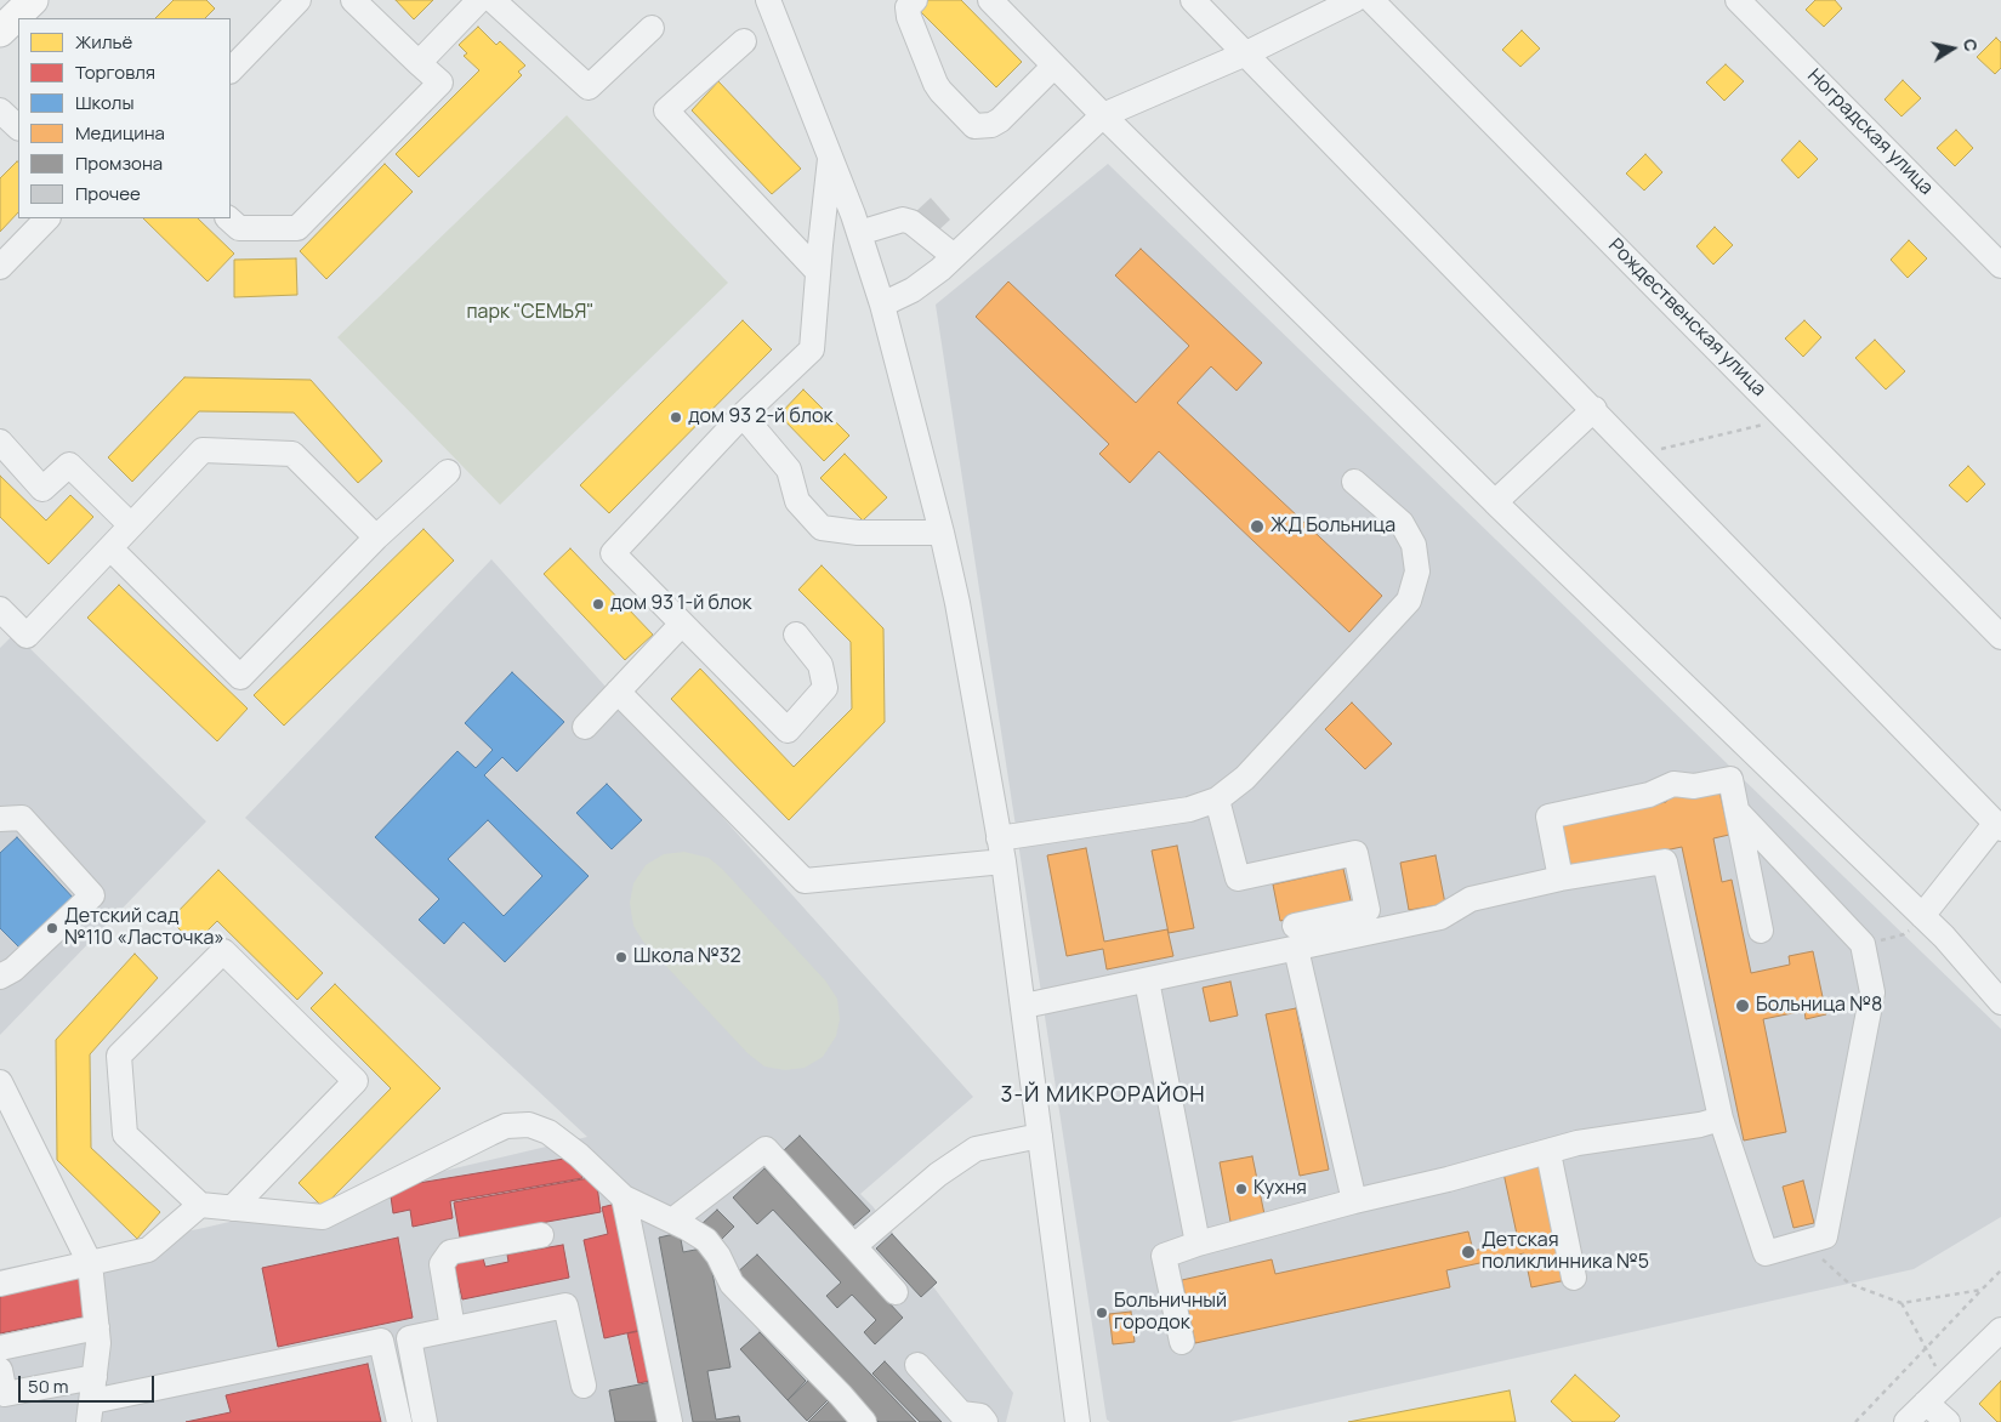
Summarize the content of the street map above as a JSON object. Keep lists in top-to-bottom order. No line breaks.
{"streets":{"street":["Ноградская улица","Рождественская улица"]},"districts":["3-Й МИКРОРАЙОН"],"parks":["парк \"СЕМЬЯ\""],"places":["дом 93 2-й блок","ЖД Больница","дом 93 1-й блок","Детский сад №110 «Ласточка»","Школа №32","Больница №8","Кухня","Детская поликлинника №5","Больничный городок"],"legend":["Жильё","Торговля","Школы","Медицина","Промзона","Прочее"],"scale_bar":"50 m","north":"right"}
